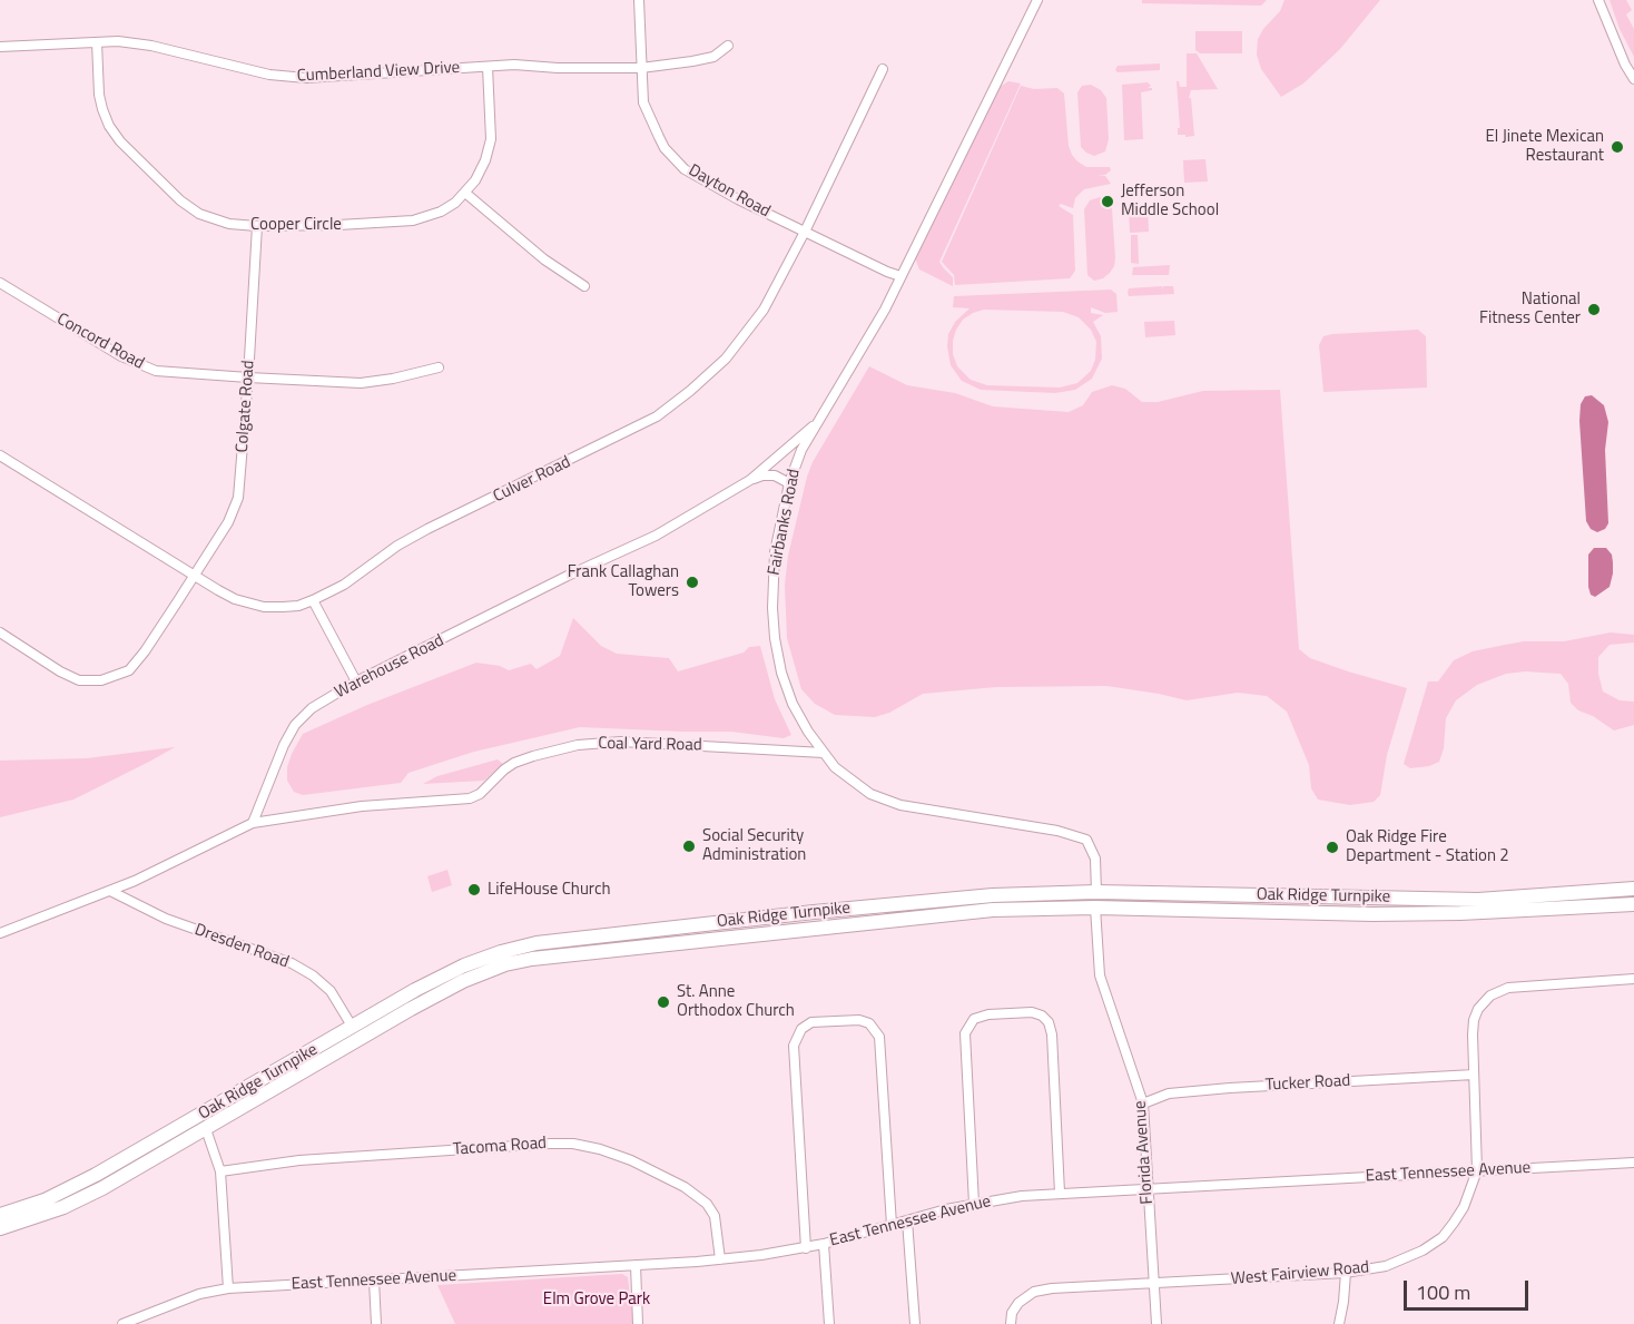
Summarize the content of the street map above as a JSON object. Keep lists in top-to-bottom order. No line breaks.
{"streets":{"highway":["Oak Ridge Turnpike"],"street":["Cumberland View Drive","Dayton Road","Cooper Circle","Concord Road","Colgate Road","Culver Road","Fairbanks Road","Warehouse Road","Coal Yard Road","Dresden Road","Tucker Road","Tacoma Road","Florida Avenue","East Tennessee Avenue","West Fairview Road"]},"crossings":[["Cumberland View Drive","Dayton Road"],["Cumberland View Drive","Cooper Circle"],["Dayton Road","Culver Road"],["Dayton Road","Fairbanks Road"],["Cooper Circle","Colgate Road"],["Concord Road","Colgate Road"],["Colgate Road","Culver Road"],["Fairbanks Road","Warehouse Road"],["Fairbanks Road","Coal Yard Road"],["Fairbanks Road","Oak Ridge Turnpike"],["Warehouse Road","Coal Yard Road"],["Oak Ridge Turnpike","Dresden Road"],["Oak Ridge Turnpike","Florida Avenue"],["Tucker Road","Florida Avenue"],["Tacoma Road","East Tennessee Avenue"],["Florida Avenue","East Tennessee Avenue"],["Florida Avenue","West Fairview Road"],["East Tennessee Avenue","West Fairview Road"]],"parks":["Elm Grove Park"],"places":["El Jinete Mexican Restaurant","Jefferson Middle School","National Fitness Center","Frank Callaghan Towers","Social Security Administration","Oak Ridge Fire Department - Station 2","LifeHouse Church","St. Anne Orthodox Church"],"scale_bar":"100 m"}
